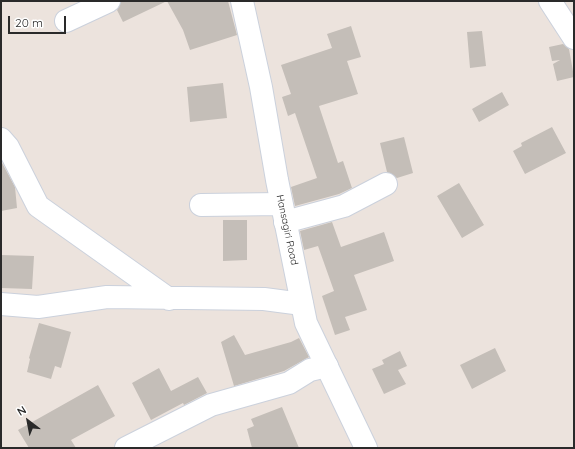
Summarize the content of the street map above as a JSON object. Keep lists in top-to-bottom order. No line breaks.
{"streets":{"street":["Hansagiri Road"]},"scale_bar":"20 m","north":"top left"}
